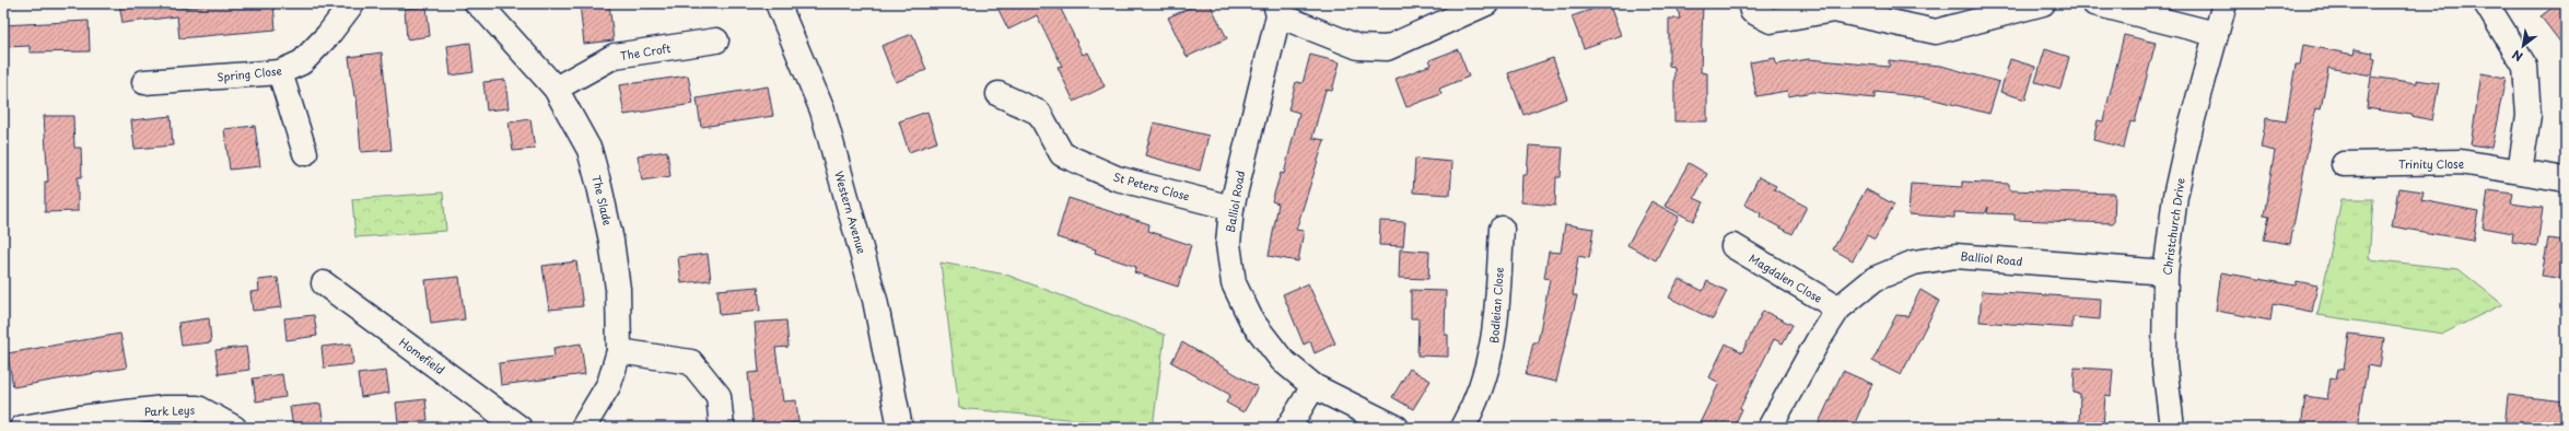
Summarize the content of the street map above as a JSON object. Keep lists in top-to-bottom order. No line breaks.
{"streets":{"street":["The Croft","Spring Close","Trinity Close","St Peters Close","The Slade","Balliol Road","Western Avenue","Christchurch Drive","Magdalen Close","Bodleian Close","Homefield","Park Leys"]},"crossings":[["The Croft","The Slade"],["St Peters Close","Balliol Road"],["Balliol Road","Christchurch Drive"],["Balliol Road","Magdalen Close"]],"north":"bottom left"}
